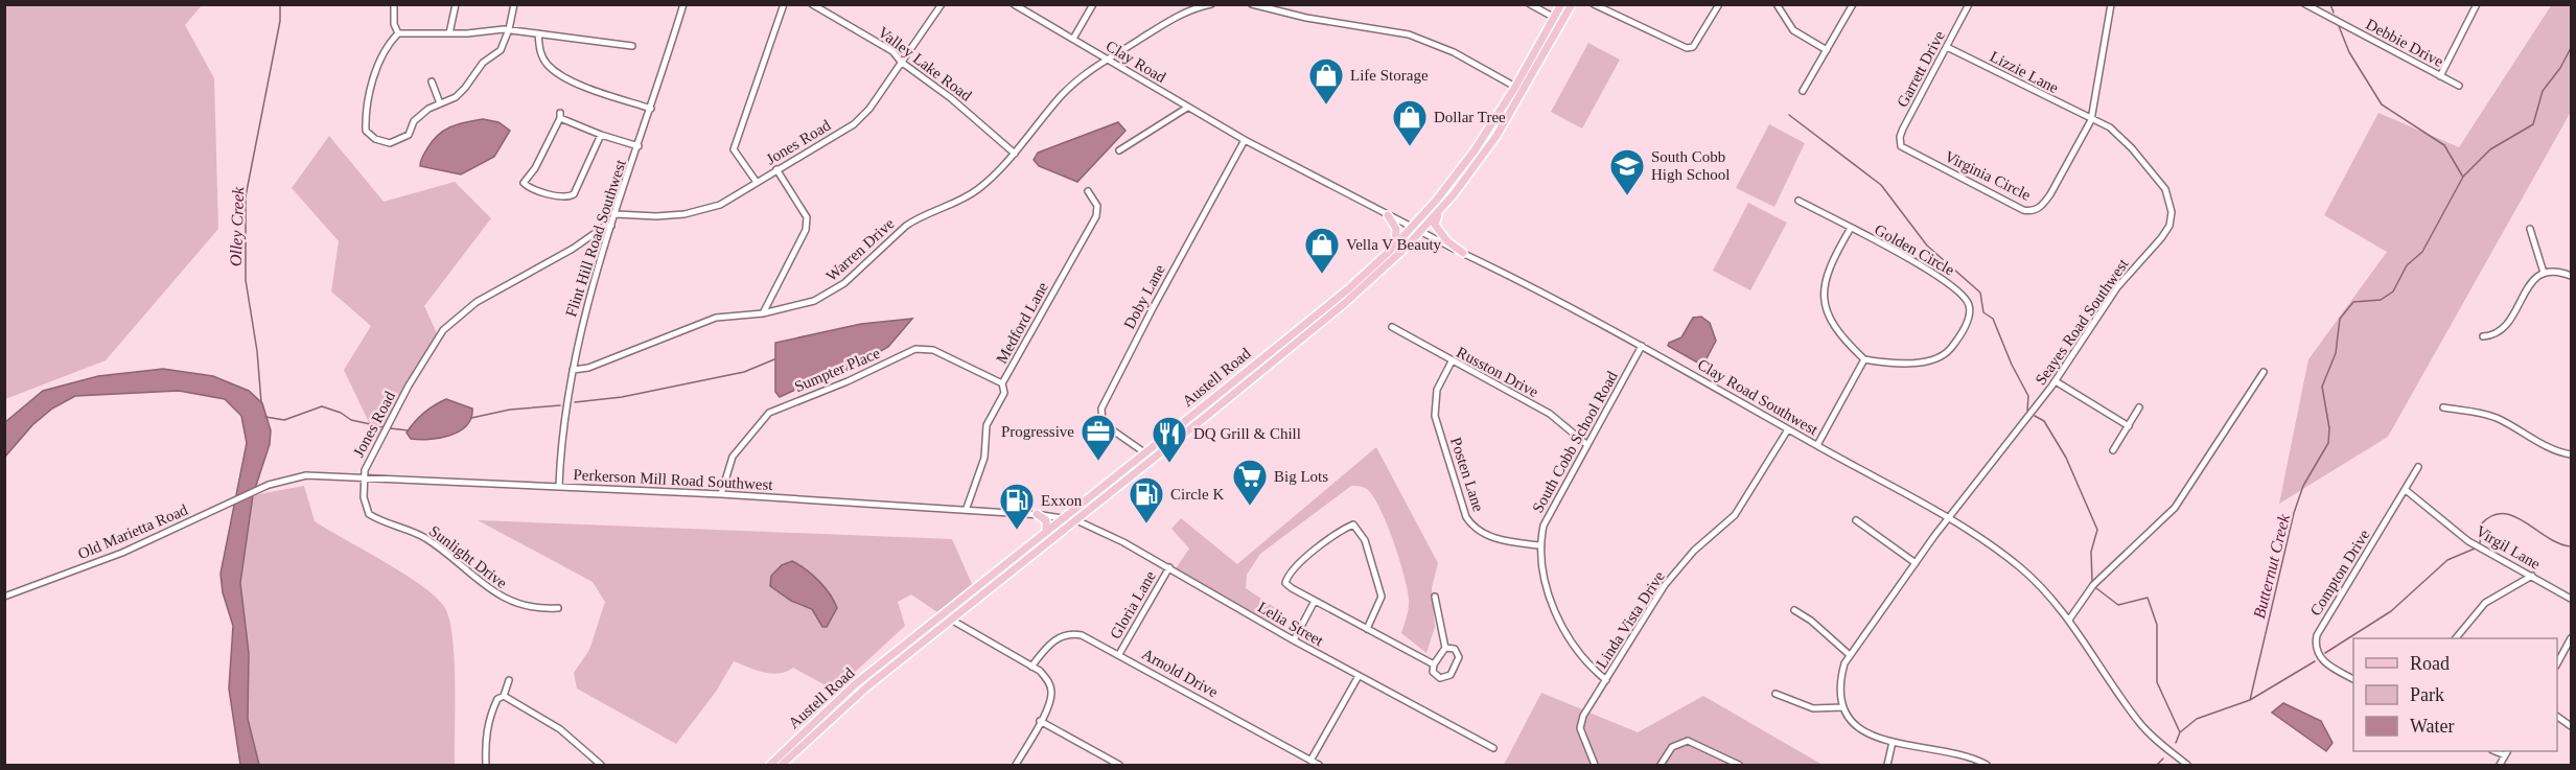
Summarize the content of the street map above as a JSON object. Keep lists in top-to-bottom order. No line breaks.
{"streets":{"main road":["Austell Road"],"street":["Debbie Drive","Clay Road","Valley Lake Road","Garrett Drive","Lizzie Lane","Jones Road","Virginia Circle","Flint Hill Road Southwest","Warren Drive","Golden Circle","Doby Lane","Seayes Road Southwest","Medford Lane","Sumpter Place","Russton Drive","Clay Road Southwest","South Cobb School Road","Posten Lane","Perkerson Mill Road Southwest","Old Marietta Road","Virgil Lane","Sunlight Drive","Compton Drive","Gloria Lane","Linda Vista Drive","Lelia Street","Arnold Drive"]},"crossings":[["Clay Road","Warren Drive"],["Clay Road","Doby Lane"],["Clay Road","Clay Road Southwest"],["Valley Lake Road","Jones Road"],["Valley Lake Road","Warren Drive"],["Garrett Drive","Lizzie Lane"],["Garrett Drive","Virginia Circle"],["Lizzie Lane","Virginia Circle"],["Lizzie Lane","Seayes Road Southwest"],["Jones Road","Flint Hill Road Southwest"],["Jones Road","Perkerson Mill Road Southwest"],["Jones Road","Sunlight Drive"],["Virginia Circle","Seayes Road Southwest"],["Flint Hill Road Southwest","Warren Drive"],["Flint Hill Road Southwest","Perkerson Mill Road Southwest"],["Doby Lane","Austell Road"],["Doby Lane","Clay Road Southwest"],["Seayes Road Southwest","Clay Road Southwest"],["Medford Lane","Sumpter Place"],["Medford Lane","Perkerson Mill Road Southwest"],["Sumpter Place","Perkerson Mill Road Southwest"],["Russton Drive","South Cobb School Road"],["Russton Drive","Posten Lane"],["Austell Road","Clay Road Southwest"],["Austell Road","Perkerson Mill Road Southwest"],["Austell Road","Lelia Street"],["Clay Road Southwest","South Cobb School Road"],["Clay Road Southwest","Linda Vista Drive"],["South Cobb School Road","Posten Lane"],["South Cobb School Road","Linda Vista Drive"],["Posten Lane","Linda Vista Drive"],["Perkerson Mill Road Southwest","Old Marietta Road"],["Perkerson Mill Road Southwest","Sunlight Drive"],["Perkerson Mill Road Southwest","Lelia Street"],["Virgil Lane","Compton Drive"],["Gloria Lane","Lelia Street"],["Gloria Lane","Arnold Drive"]],"water":["Olley Creek","Butternut Creek"],"places":{"shop":["Life Storage","Dollar Tree","Vella V Beauty"],"school or university":["South Cobb High School"],"office":["Progressive"],"restaurant":["DQ Grill & Chill"],"supermarket":["Big Lots"],"fuel station":["Circle K","Exxon"]},"legend":["Road","Park","Water"]}
